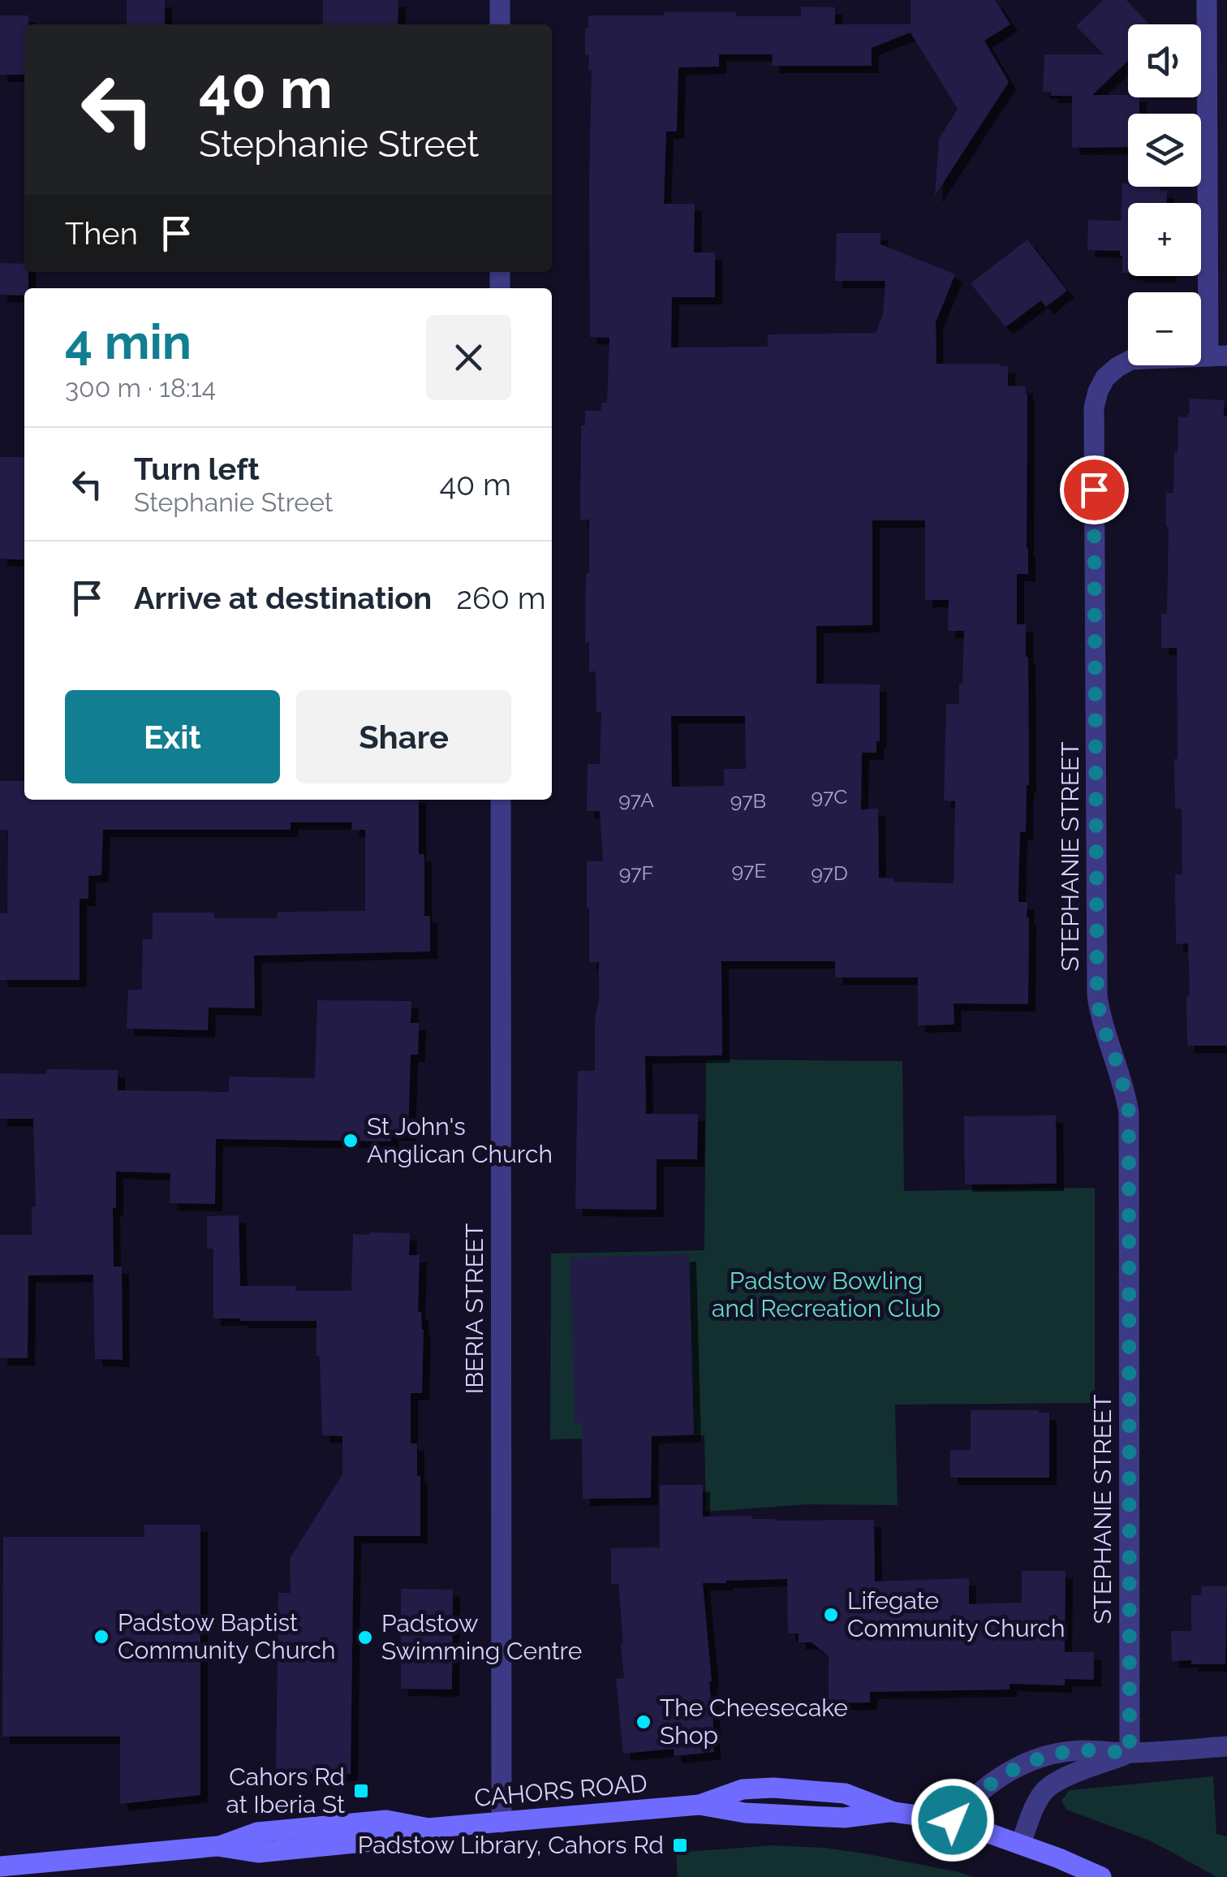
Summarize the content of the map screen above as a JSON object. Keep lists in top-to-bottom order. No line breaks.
{"streets":{"main road":["CAHORS ROAD"],"street":["STEPHANIE STREET","IBERIA STREET"]},"crossings":[["IBERIA STREET","CAHORS ROAD"]],"parks":["Padstow Bowling and Recreation Club"],"places":{"other":["St John's Anglican Church","Lifegate Community Church","Padstow Baptist Community Church","Padstow Swimming Centre","The Cheesecake Shop"],"transit":["Cahors Rd at Iberia St","Padstow Library, Cahors Rd"]},"house_numbers":["97C","97A","97B","97E","97F","97D"],"page":{"map_buttons":["+","−"],"turn":["40 m","Stephanie Street"],"then":"Then","heading":["4 min","300 m · 18:14"],"list":[{"name":"Turn left","note":"Stephanie Street","value":"40 m"},{"name":"Arrive at destination","value":"260 m"}],"buttons":["Exit","Share"]}}
